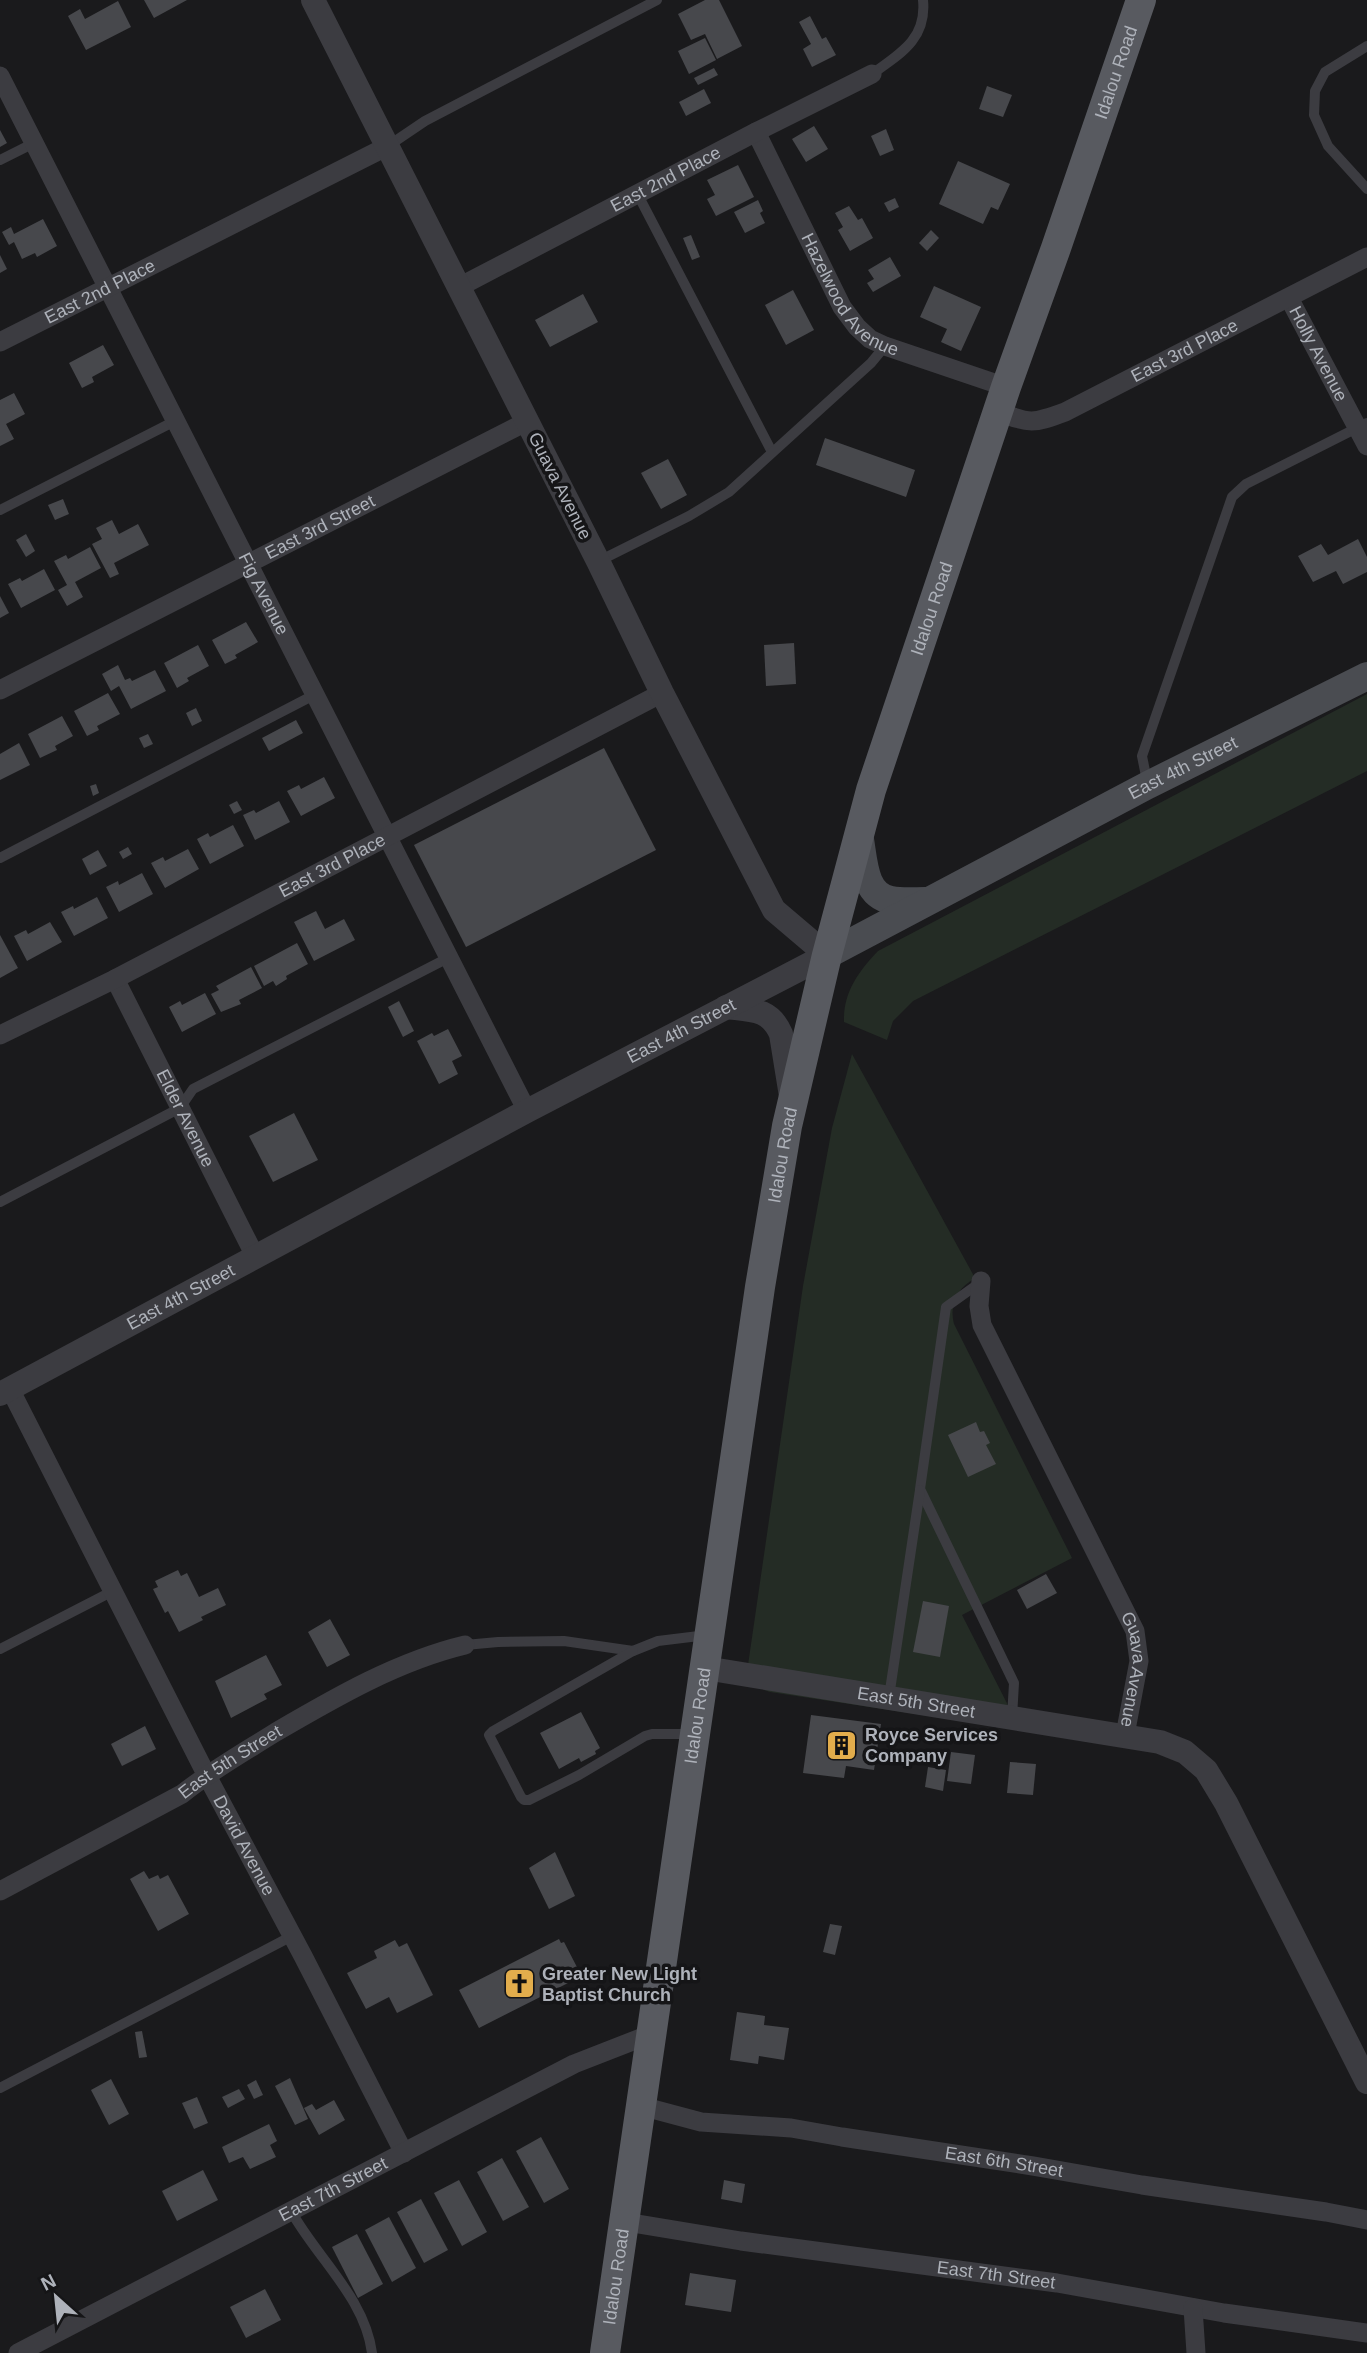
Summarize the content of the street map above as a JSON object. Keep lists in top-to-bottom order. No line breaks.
{"streets":{"main road":["Idalou Road","East 4th Street"],"street":["East 2nd Place","Hazelwood Avenue","East 3rd Place","Holly Avenue","Guava Avenue","East 3rd Street","Fig Avenue","Elder Avenue","East 5th Street","David Avenue","East 6th Street","East 7th Street"]},"crossings":[["Idalou Road","Hazelwood Avenue"],["Idalou Road","East 3rd Place"],["Idalou Road","Guava Avenue"],["Idalou Road","East 4th Street"],["Idalou Road","East 5th Street"],["Idalou Road","East 6th Street"],["Idalou Road","East 7th Street"],["East 2nd Place","Hazelwood Avenue"],["East 2nd Place","Guava Avenue"],["East 2nd Place","Fig Avenue"],["Hazelwood Avenue","East 3rd Place"],["East 3rd Place","Holly Avenue"],["East 3rd Place","Guava Avenue"],["East 3rd Place","Fig Avenue"],["East 3rd Place","Elder Avenue"],["Guava Avenue","East 3rd Street"],["Guava Avenue","East 4th Street"],["Guava Avenue","East 5th Street"],["East 3rd Street","Fig Avenue"],["Fig Avenue","East 4th Street"],["East 4th Street","Elder Avenue"],["East 4th Street","David Avenue"],["East 5th Street","David Avenue"],["David Avenue","East 7th Street"]],"places":{"building":["Royce Services Company"],"church":["Greater New Light Baptist Church"]},"north":"top left"}
